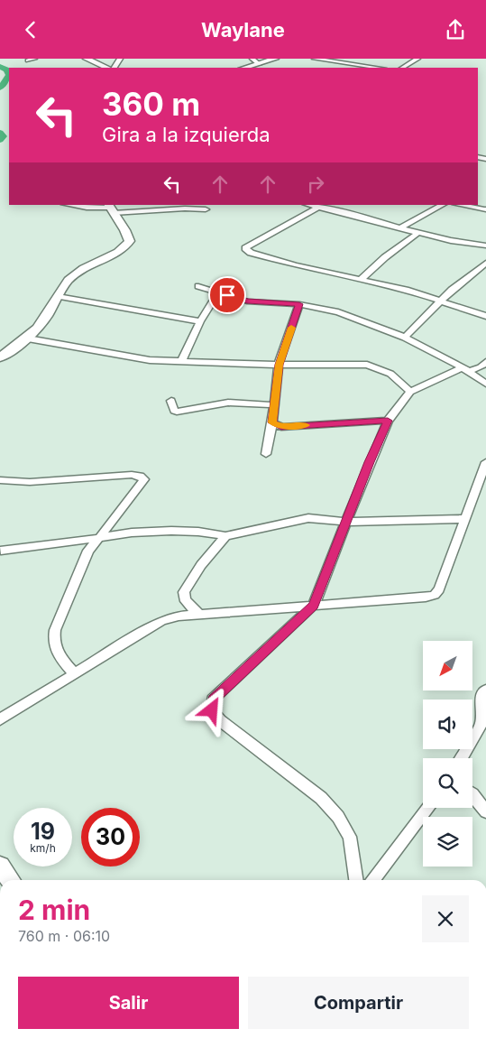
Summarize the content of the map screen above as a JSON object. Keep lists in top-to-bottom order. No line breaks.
{"north":"bottom left","page":{"header":"Waylane","turn":["360 m","Gira a la izquierda"],"speed":"19 km/h","limit":"30","heading":["2 min","760 m · 06:10"],"buttons":["Salir","Compartir"]}}
